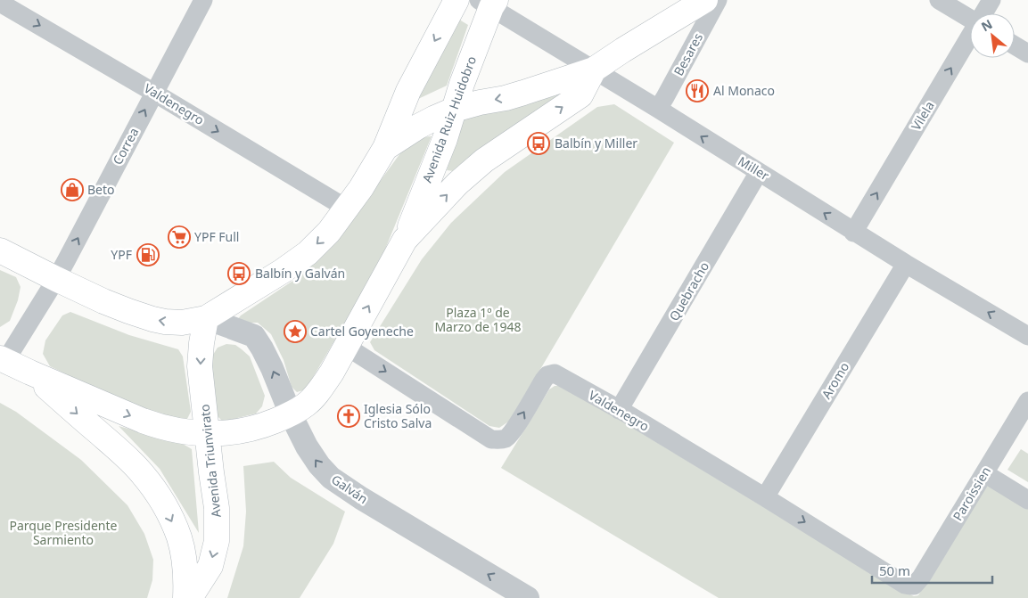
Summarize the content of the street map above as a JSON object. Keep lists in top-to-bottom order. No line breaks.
{"streets":{"main road":["Avenida Ruiz Huidobro","Avenida Triunvirato"],"street":["Besares","Valdenegro","Vilela","Correa","Miller","Quebracho","Aromo","Galván","Paroissien"]},"crossings":[["Besares","Miller"],["Valdenegro","Correa"],["Valdenegro","Quebracho"],["Valdenegro","Aromo"],["Valdenegro","Paroissien"],["Vilela","Miller"],["Avenida Ruiz Huidobro","Miller"],["Miller","Quebracho"],["Miller","Aromo"],["Avenida Triunvirato","Galván"]],"one_way":["Valdenegro","Vilela","Correa","Miller","Avenida Triunvirato","Galván"],"parks":["Plaza 1º de Marzo de 1948","Parque Presidente Sarmiento"],"places":{"restaurant":["Al Monaco"],"bus stop":["Balbín y Miller","Balbín y Galván"],"shop":["Beto"],"supermarket":["YPF Full"],"fuel station":["YPF"],"place":["Cartel Goyeneche"],"church":["Iglesia Sólo Cristo Salva"]},"scale_bar":"50 m","north":"top left"}
